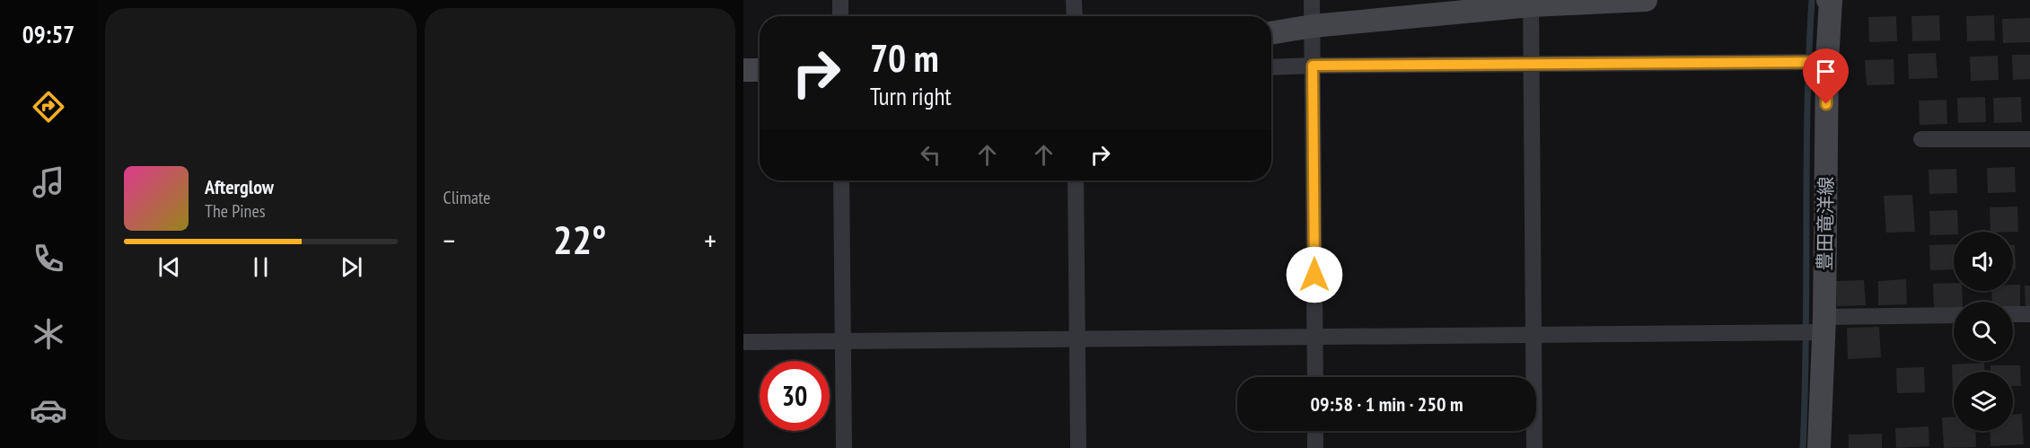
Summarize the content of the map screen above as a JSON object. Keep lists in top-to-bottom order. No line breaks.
{"streets":{"main road":["豊田竜洋線"]},"page":{"tabs":"09:57","tile":"Climate","turn":["70 m","Turn right"],"song":["Afterglow","The Pines"],"heat":["−","22°","+"],"limit":"30","trip":"09:58 · 1 min · 250 m"}}
